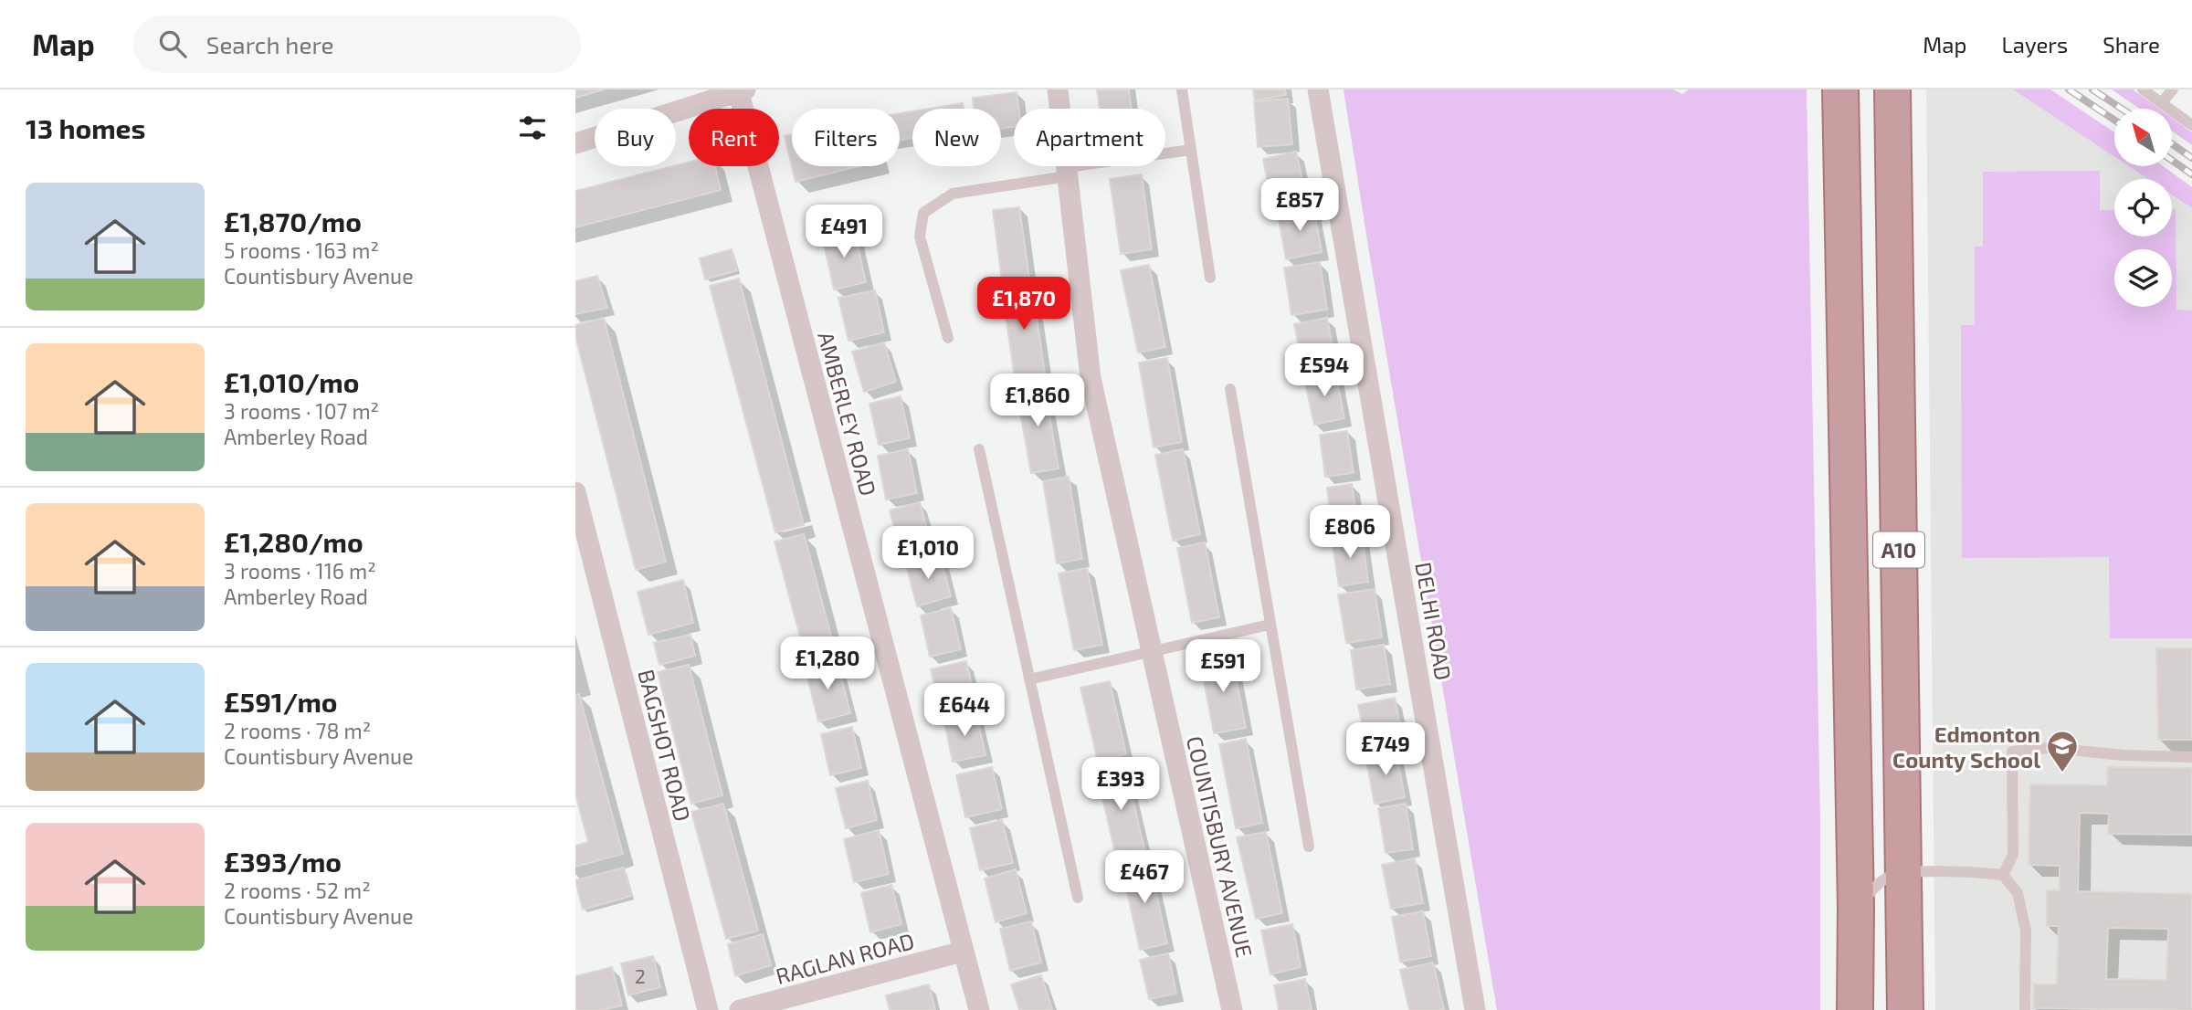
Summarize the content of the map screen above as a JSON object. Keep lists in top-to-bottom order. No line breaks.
{"streets":{"highway":["A10"],"street":["AMBERLEY ROAD","DELHI ROAD","BAGSHOT ROAD","COUNTISBURY AVENUE","RAGLAN ROAD"]},"crossings":[["AMBERLEY ROAD","RAGLAN ROAD"]],"places":{"school or university":["Edmonton County School"]},"house_numbers":["2"],"north":"top left","page":{"header":"Map","search":"Search here","nav":["Map","Layers","Share"],"heading":"13 homes","chip":["Buy","Rent","Filters","New","Apartment"],"list":[{"name":"£1,870/mo","note":"5 rooms · 163 m² · Countisbury Avenue"},{"name":"£1,010/mo","note":"3 rooms · 107 m² · Amberley Road"},{"name":"£1,280/mo","note":"3 rooms · 116 m² · Amberley Road"},{"name":"£591/mo","note":"2 rooms · 78 m² · Countisbury Avenue"},{"name":"£393/mo","note":"2 rooms · 52 m² · Countisbury Avenue"}],"price":["£857","£491","£1,870","£594","£1,860","£806","£1,010","£1,280","£591","£644","£749","£393","£467"]}}
